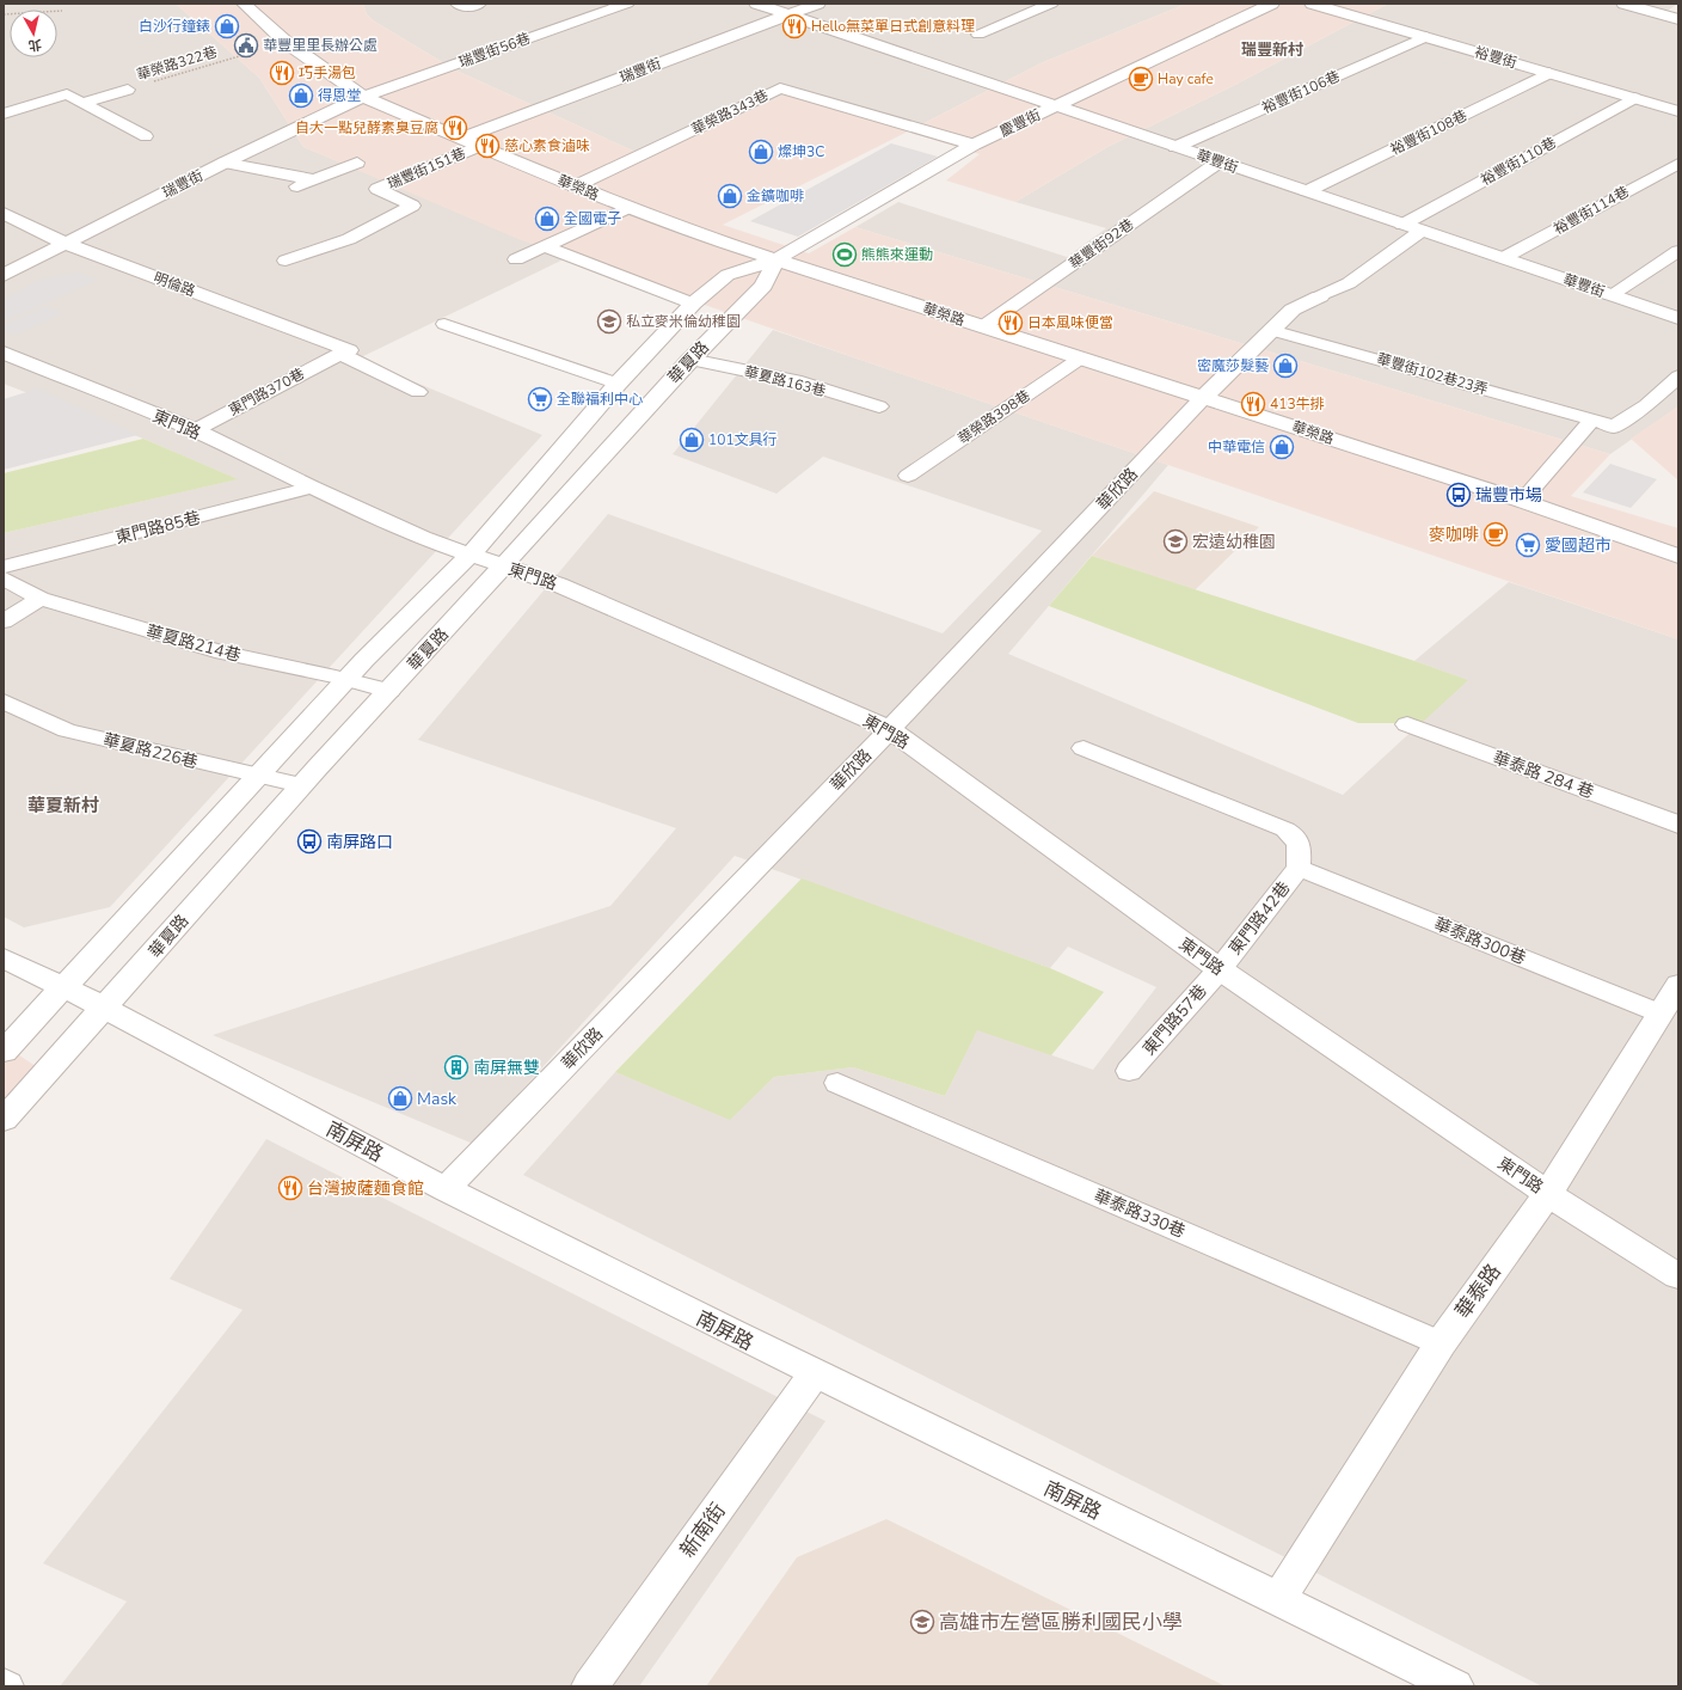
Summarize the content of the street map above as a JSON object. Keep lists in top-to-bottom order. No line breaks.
{"streets":{"street":["裕豐街","瑞豐街","慶豐街","華豐街","華榮路","明倫路","華夏路","東門路","華欣路","華泰路 284 巷","南屏路","華泰路","新南街"],"lane":["瑞豐街56巷","裕豐街106巷","華榮路343巷","裕豐街108巷","裕豐街110巷","瑞豐街151巷","裕豐街114巷","華豐街92巷","華豐街102巷23弄","華夏路163巷","東門路370巷","華榮路398巷","東門路85巷","華夏路214巷","華夏路226巷","東門路42巷","華泰路300巷","東門路57巷","華泰路330巷"],"path":["華榮路322巷"]},"crossings":[["瑞豐街56巷","瑞豐街"],["瑞豐街56巷","華榮路"],["裕豐街","裕豐街106巷"],["裕豐街","裕豐街108巷"],["裕豐街","裕豐街110巷"],["華榮路322巷","華榮路"],["瑞豐街","華豐街"],["瑞豐街","華榮路"],["瑞豐街","明倫路"],["裕豐街106巷","華豐街"],["華榮路343巷","慶豐街"],["華榮路343巷","華榮路"],["慶豐街","華豐街"],["慶豐街","華榮路"],["慶豐街","華夏路"],["裕豐街108巷","華豐街"],["華豐街","裕豐街110巷"],["華豐街","裕豐街114巷"],["華豐街","華豐街92巷"],["瑞豐街151巷","華榮路"],["華榮路","華豐街92巷"],["華榮路","華夏路"],["華榮路","華榮路398巷"],["華榮路","華欣路"],["明倫路","東門路370巷"],["華夏路","華夏路163巷"],["華夏路","東門路"],["華夏路","華夏路214巷"],["華夏路","華夏路226巷"],["華夏路","南屏路"],["華豐街102巷23弄","華欣路"],["東門路370巷","東門路"],["東門路","華欣路"],["東門路","東門路85巷"],["東門路","東門路42巷"],["東門路","東門路57巷"],["東門路","華泰路"],["華欣路","南屏路"],["東門路42巷","華泰路300巷"],["東門路42巷","東門路57巷"],["華泰路300巷","華泰路"],["南屏路","華泰路"],["南屏路","新南街"],["華泰路330巷","華泰路"]],"districts":["瑞豐新村","華夏新村"],"places":{"shop":["白沙行鐘錶","得恩堂","燦坤3C","金鑛咖啡","全國電子","密魔莎髮藝","101文具行","中華電信","Mask"],"restaurant":["Hello無菜單日式創意料理","巧手湯包","自大一點兒酵素臭豆腐","慈心素食滷味","日本風味便當","413牛排","台灣披薩麵食館"],"public building":["華豐里里長辦公處"],"cafe":["Hay cafe","麥咖啡"],"sports":["熊熊來運動"],"school or university":["私立麥米倫幼稚園","宏遠幼稚園","高雄市左營區勝利國民小學"],"supermarket":["全聯福利中心","愛國超市"],"bus stop":["瑞豐市場","南屏路口"],"building":["南屏無雙"]},"north":"bottom"}
